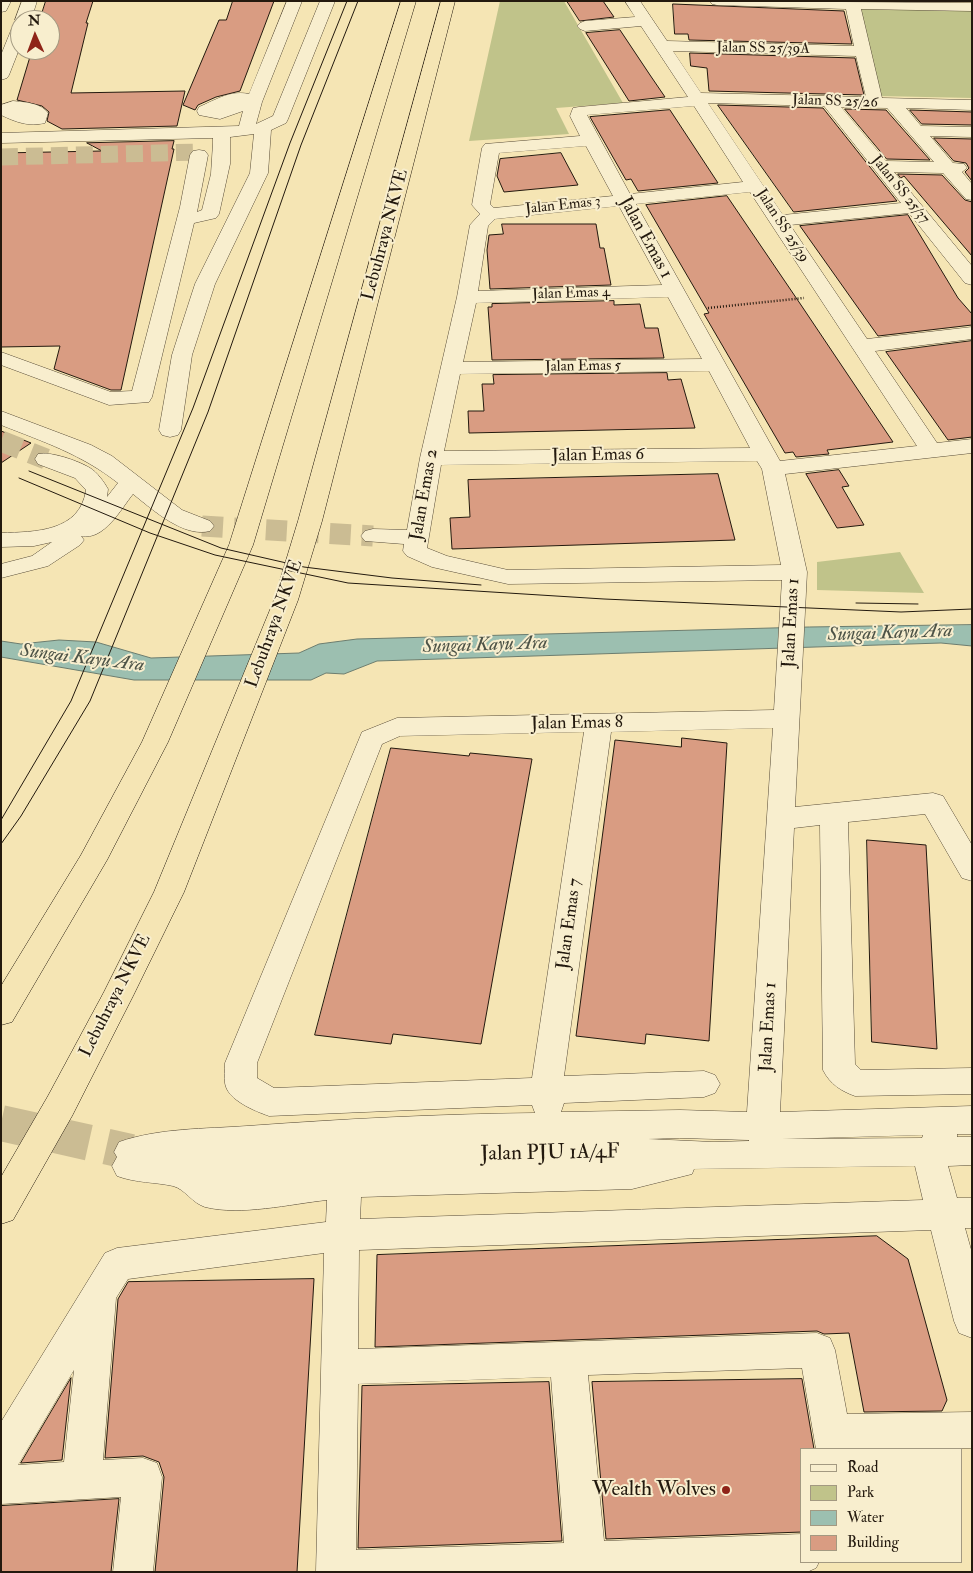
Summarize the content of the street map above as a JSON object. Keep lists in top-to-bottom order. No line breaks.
{"streets":{"highway":["Lebuhraya NKVE"],"street":["Jalan SS 25/39A","Jalan SS 25/26","Jalan SS 25/37","Jalan Emas 3","Jalan SS 25/39","Jalan Emas 1","Jalan Emas 4","Jalan Emas 5","Jalan Emas 6","Jalan Emas 2","Jalan Emas 8","Jalan Emas 7","Jalan PJU 1A/4F"]},"crossings":[["Jalan SS 25/39A","Jalan SS 25/39"],["Jalan SS 25/26","Jalan SS 25/37"],["Jalan SS 25/26","Jalan SS 25/39"],["Jalan SS 25/26","Jalan Emas 1"],["Jalan Emas 3","Jalan SS 25/39"],["Jalan Emas 3","Jalan Emas 1"],["Jalan Emas 3","Jalan Emas 2"],["Jalan SS 25/39","Jalan Emas 6"],["Jalan Emas 1","Jalan Emas 4"],["Jalan Emas 1","Jalan Emas 5"],["Jalan Emas 1","Jalan Emas 6"],["Jalan Emas 1","Jalan Emas 2"],["Jalan Emas 1","Jalan Emas 8"],["Jalan Emas 1","Jalan PJU 1A/4F"],["Jalan Emas 4","Jalan Emas 2"],["Jalan Emas 5","Jalan Emas 2"],["Jalan Emas 6","Jalan Emas 2"],["Jalan Emas 8","Jalan Emas 7"],["Jalan Emas 7","Jalan PJU 1A/4F"]],"water":["Sungai Kayu Ara"],"places":["Wealth Wolves"],"legend":["Road","Park","Water","Building"],"north":"top"}
